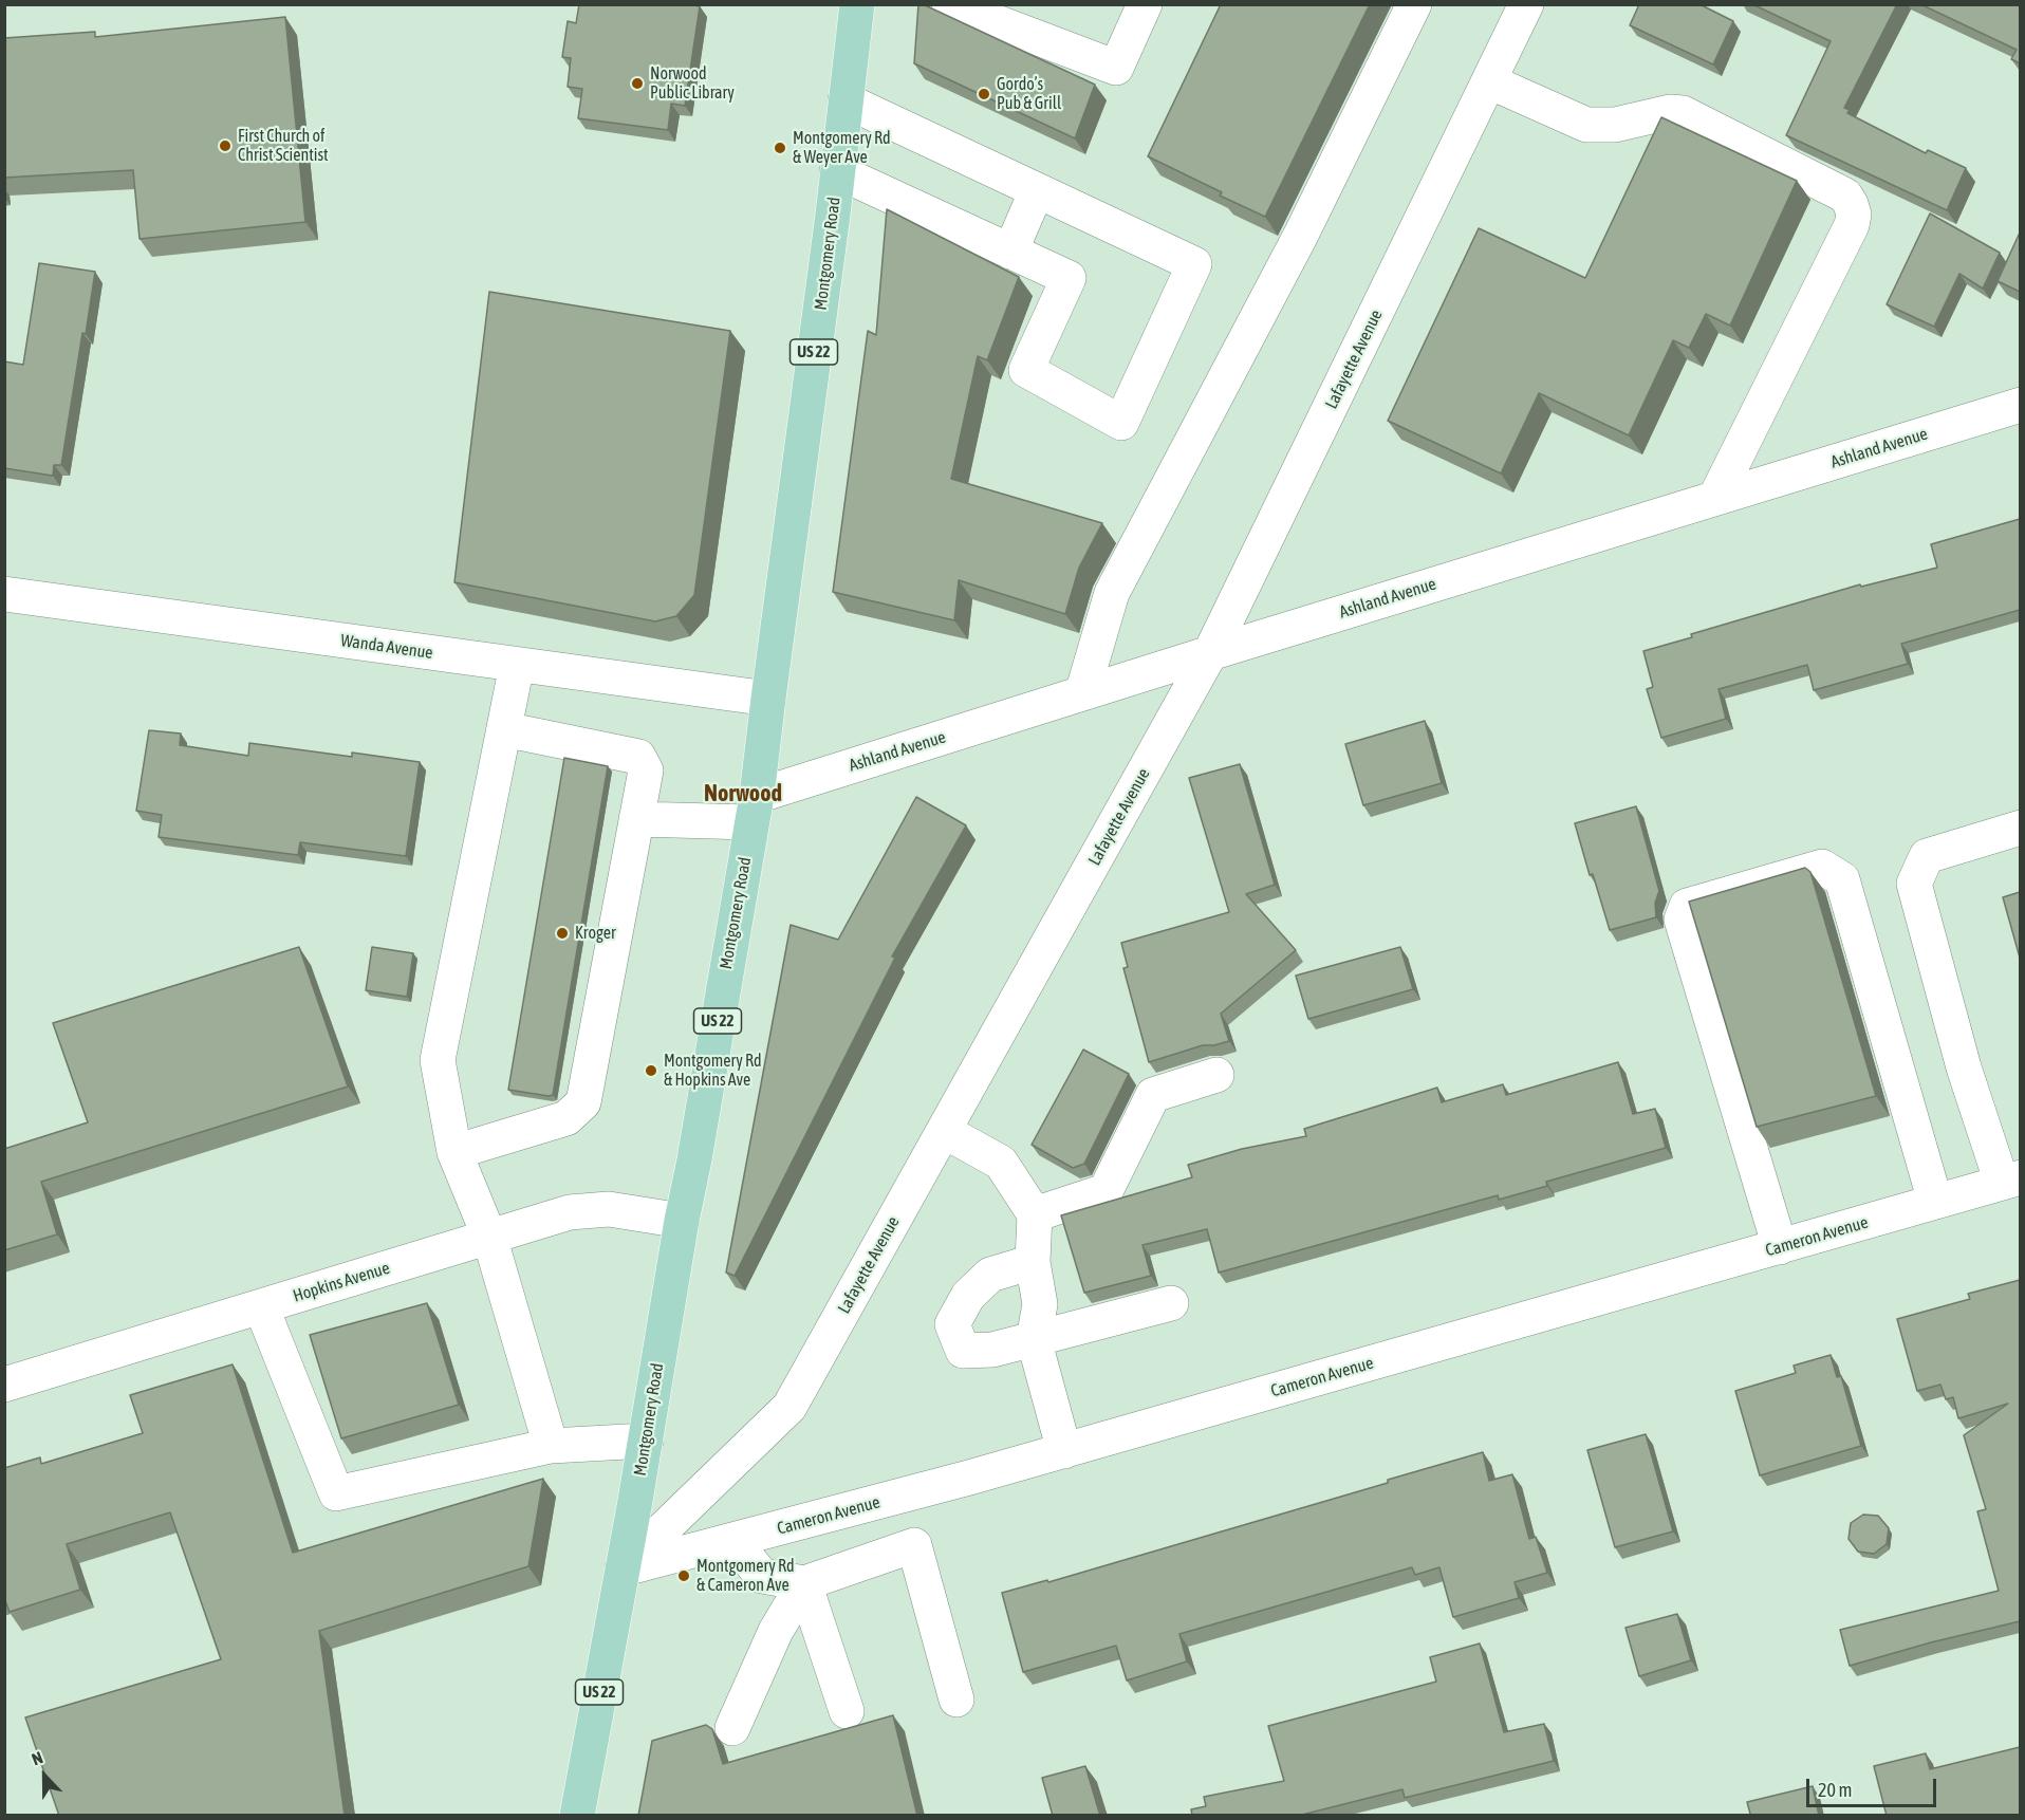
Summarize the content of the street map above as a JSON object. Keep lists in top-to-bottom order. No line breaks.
{"streets":{"main road":["Montgomery Road","US 22"],"street":["Lafayette Avenue","Ashland Avenue","Wanda Avenue","Cameron Avenue","Hopkins Avenue"]},"crossings":[["Montgomery Road","Lafayette Avenue"],["Montgomery Road","Ashland Avenue"],["Montgomery Road","Wanda Avenue"],["Montgomery Road","Cameron Avenue"],["Montgomery Road","Hopkins Avenue"],["Lafayette Avenue","Ashland Avenue"],["Lafayette Avenue","Cameron Avenue"]],"districts":["Norwood"],"places":["Norwood Public Library","Gordo’s Pub & Grill","First Church of Christ Scientist","Montgomery Rd & Weyer Ave","Kroger","Montgomery Rd & Hopkins Ave","Montgomery Rd & Cameron Ave"],"scale_bar":"20 m","north":"top"}
